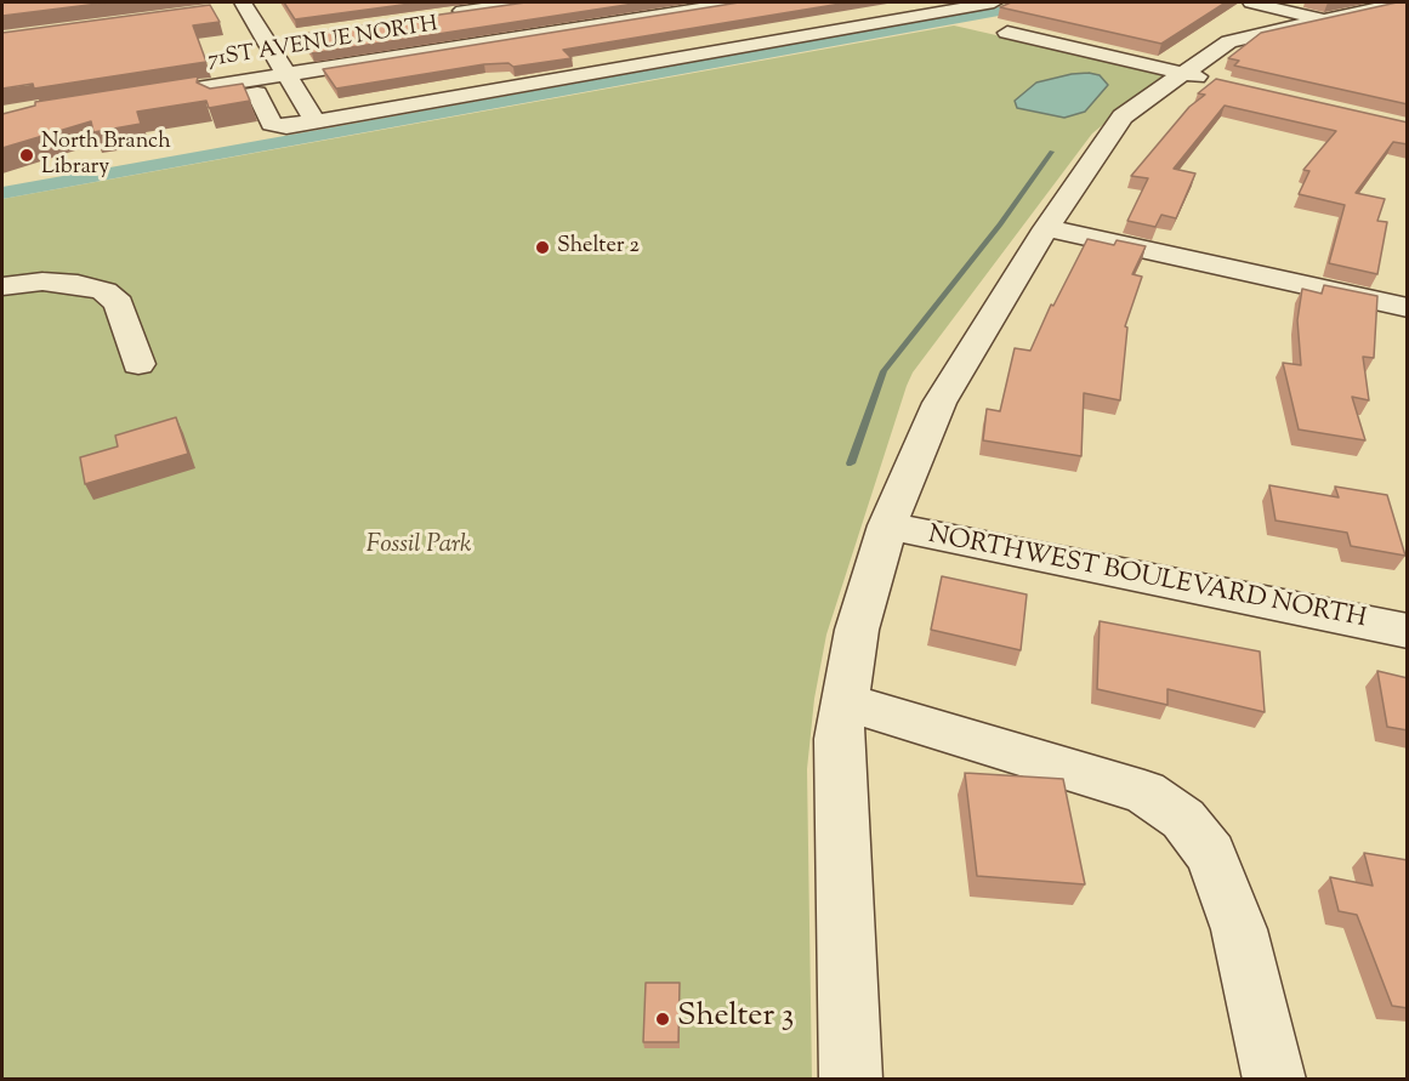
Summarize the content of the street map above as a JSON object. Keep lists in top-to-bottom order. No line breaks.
{"streets":{"street":["71ST AVENUE NORTH","NORTHWEST BOULEVARD NORTH"]},"parks":["Fossil Park"],"places":["North Branch Library","Shelter 2","Shelter 3"]}
